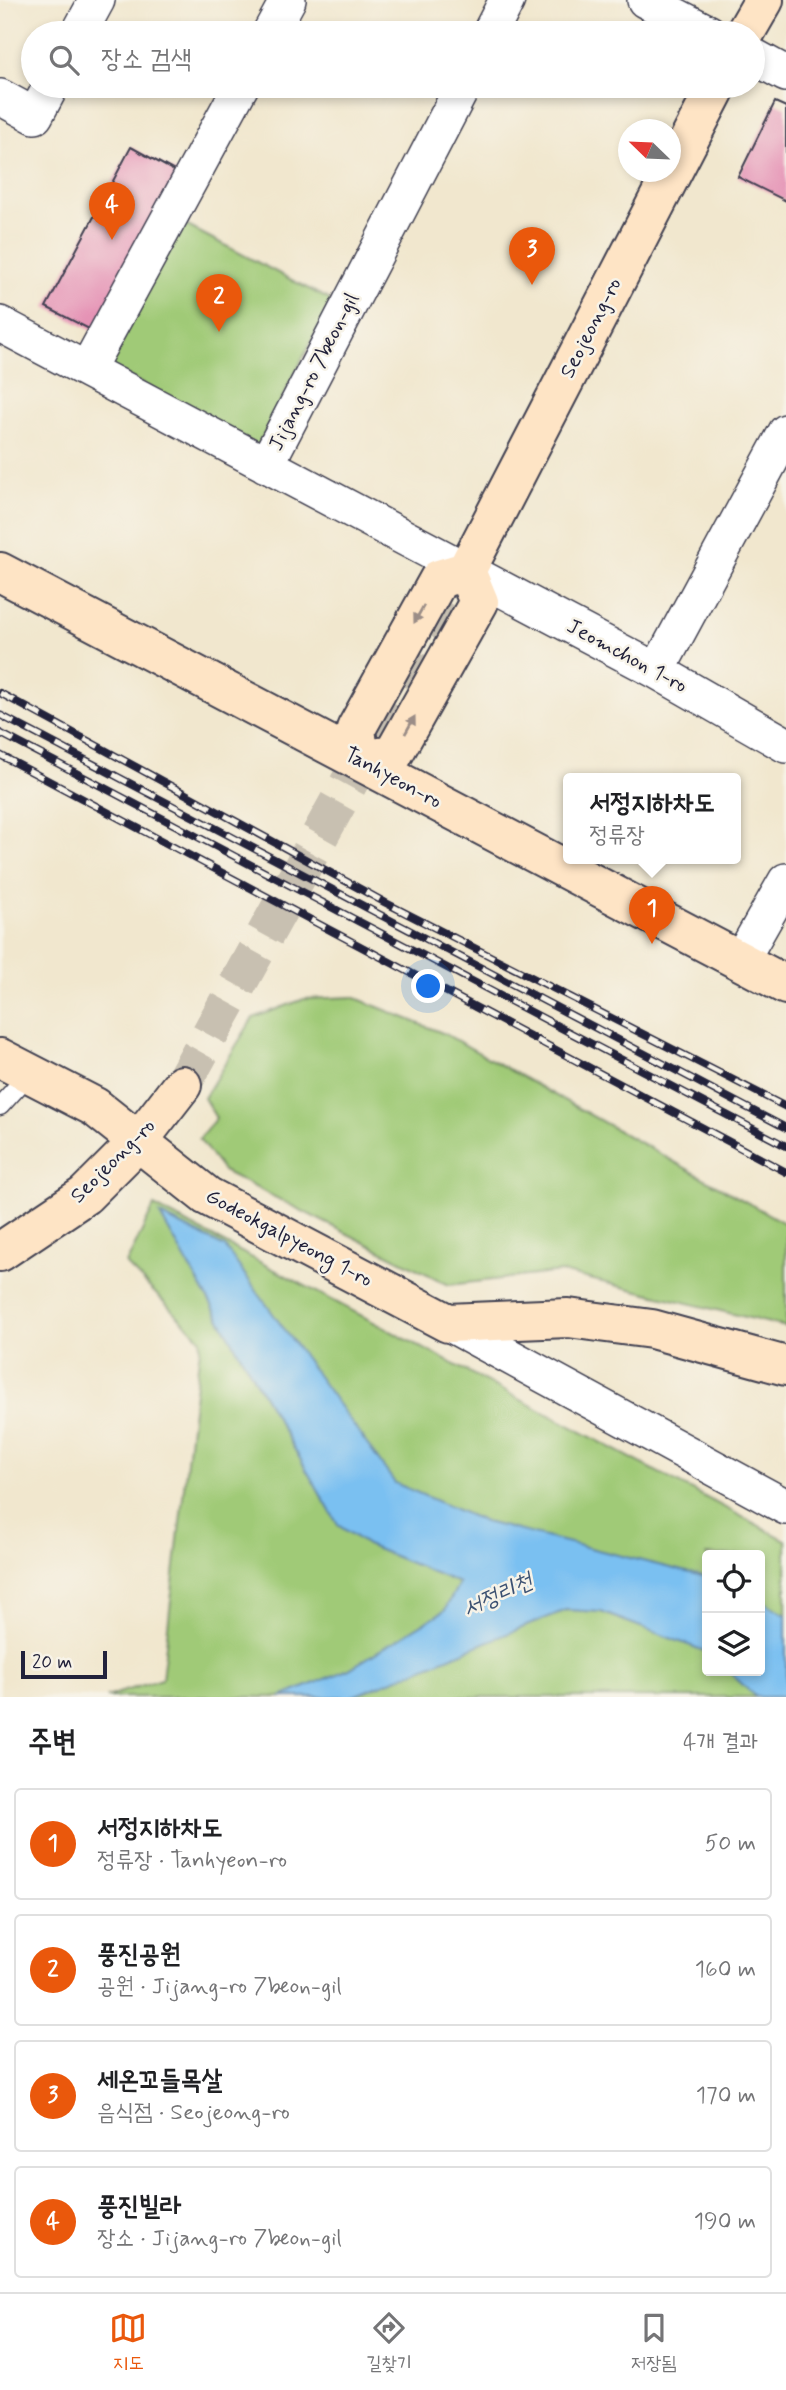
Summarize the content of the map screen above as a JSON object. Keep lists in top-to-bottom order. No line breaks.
{"streets":{"street":["Seojeong-ro","Jijang-ro 7beon-gil","Jeomchon 1-ro","Tanhyeon-ro","Godeokgalpyeong 1-ro"]},"crossings":[["Seojeong-ro","Jeomchon 1-ro"],["Seojeong-ro","Godeokgalpyeong 1-ro"],["Jijang-ro 7beon-gil","Jeomchon 1-ro"]],"water":["서정리천"],"scale_bar":"20 m","north":"top left","page":{"search":"장소 검색","pins":["4","3","2","1"],"popup":["서정지하차도","정류장"],"scale":"20 m","heading":["주변","4개 결과"],"list":[{"mark":"1","name":"서정지하차도","note":"정류장 · Tanhyeon-ro","value":"50 m"},{"mark":"2","name":"풍진공원","note":"공원 · Jijang-ro 7beon-gil","value":"160 m"},{"mark":"3","name":"세온꼬들목살","note":"음식점 · Seojeong-ro","value":"170 m"},{"mark":"4","name":"풍진빌라","note":"장소 · Jijang-ro 7beon-gil","value":"190 m"}],"nav":["지도","길찾기","저장됨"]}}
